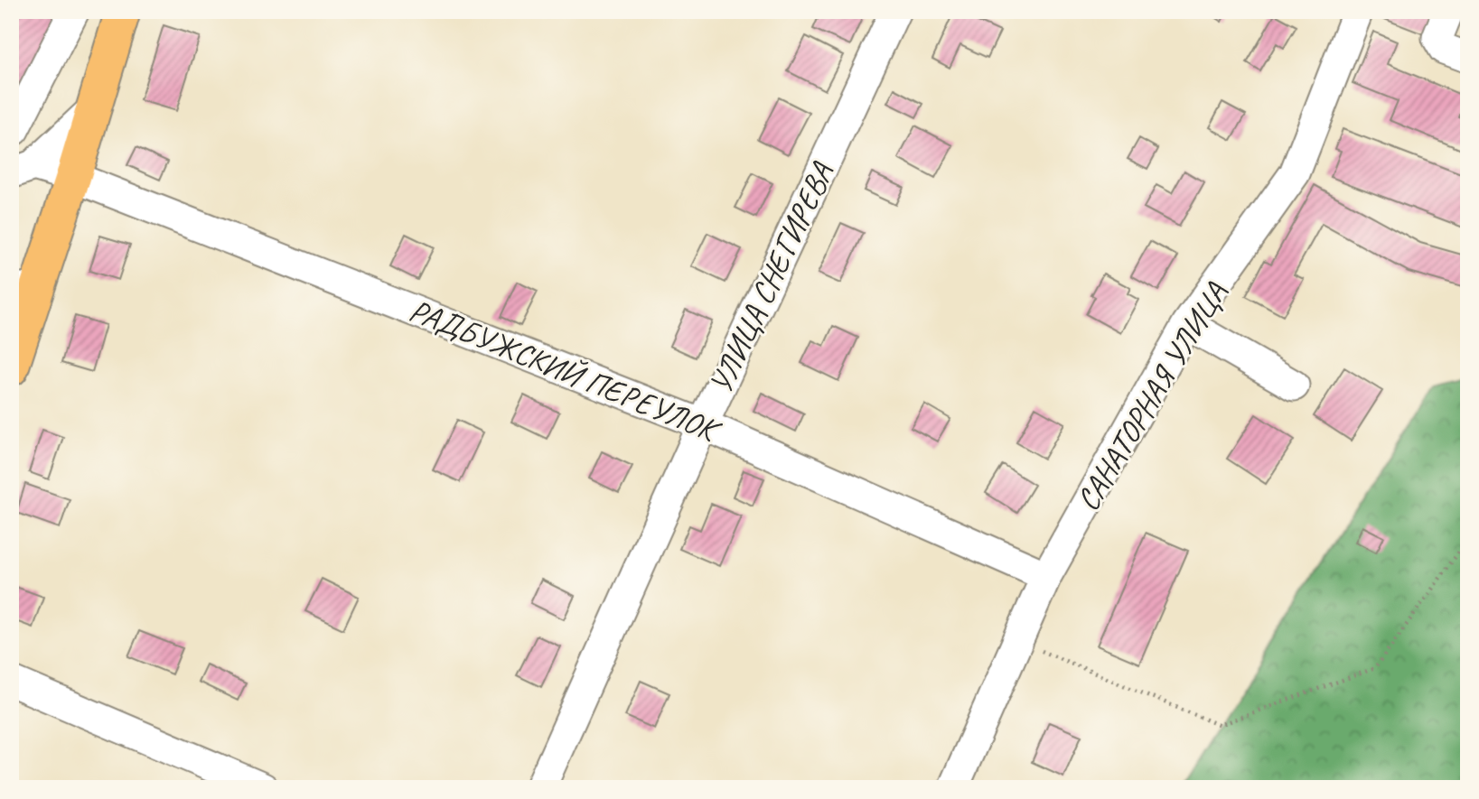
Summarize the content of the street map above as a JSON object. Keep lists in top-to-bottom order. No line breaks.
{"streets":{"street":["УЛИЦА СНЕГИРЕВА","РАДБУЖСКИЙ ПЕРЕУЛОК","САНАТОРНАЯ УЛИЦА"]},"crossings":[["УЛИЦА СНЕГИРЕВА","РАДБУЖСКИЙ ПЕРЕУЛОК"],["РАДБУЖСКИЙ ПЕРЕУЛОК","САНАТОРНАЯ УЛИЦА"]]}
